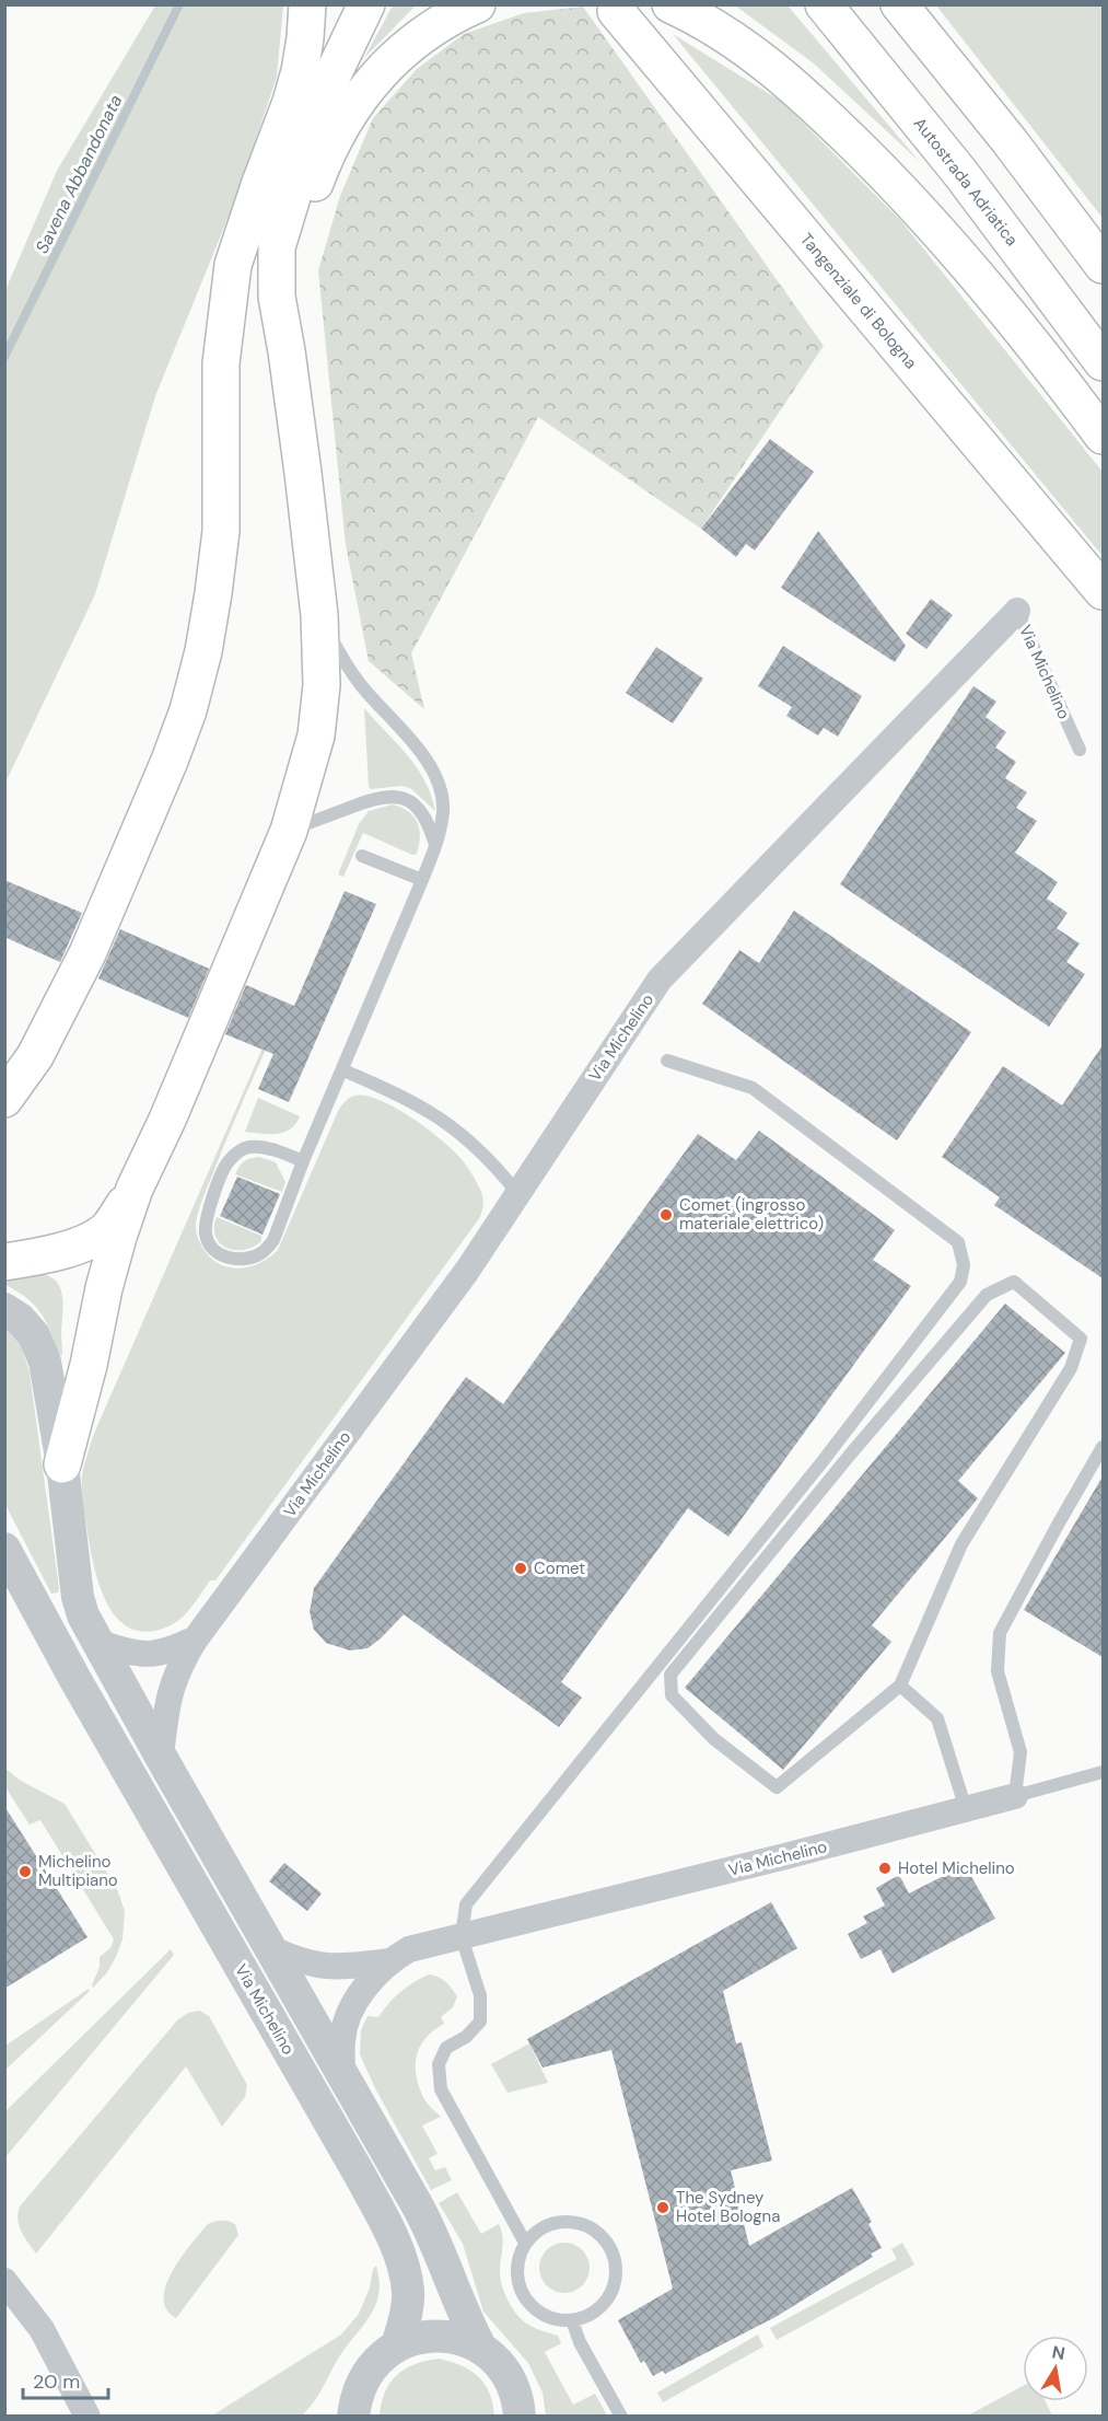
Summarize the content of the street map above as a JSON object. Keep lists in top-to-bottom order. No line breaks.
{"streets":{"highway":["Autostrada Adriatica","Tangenziale di Bologna"],"street":["Via Michelino"]},"water":["Savena Abbandonata"],"places":["Comet (ingrosso materiale elettrico)","Comet","Hotel Michelino","Michelino Multipiano","The Sydney Hotel Bologna"],"scale_bar":"20 m","north":"top"}
